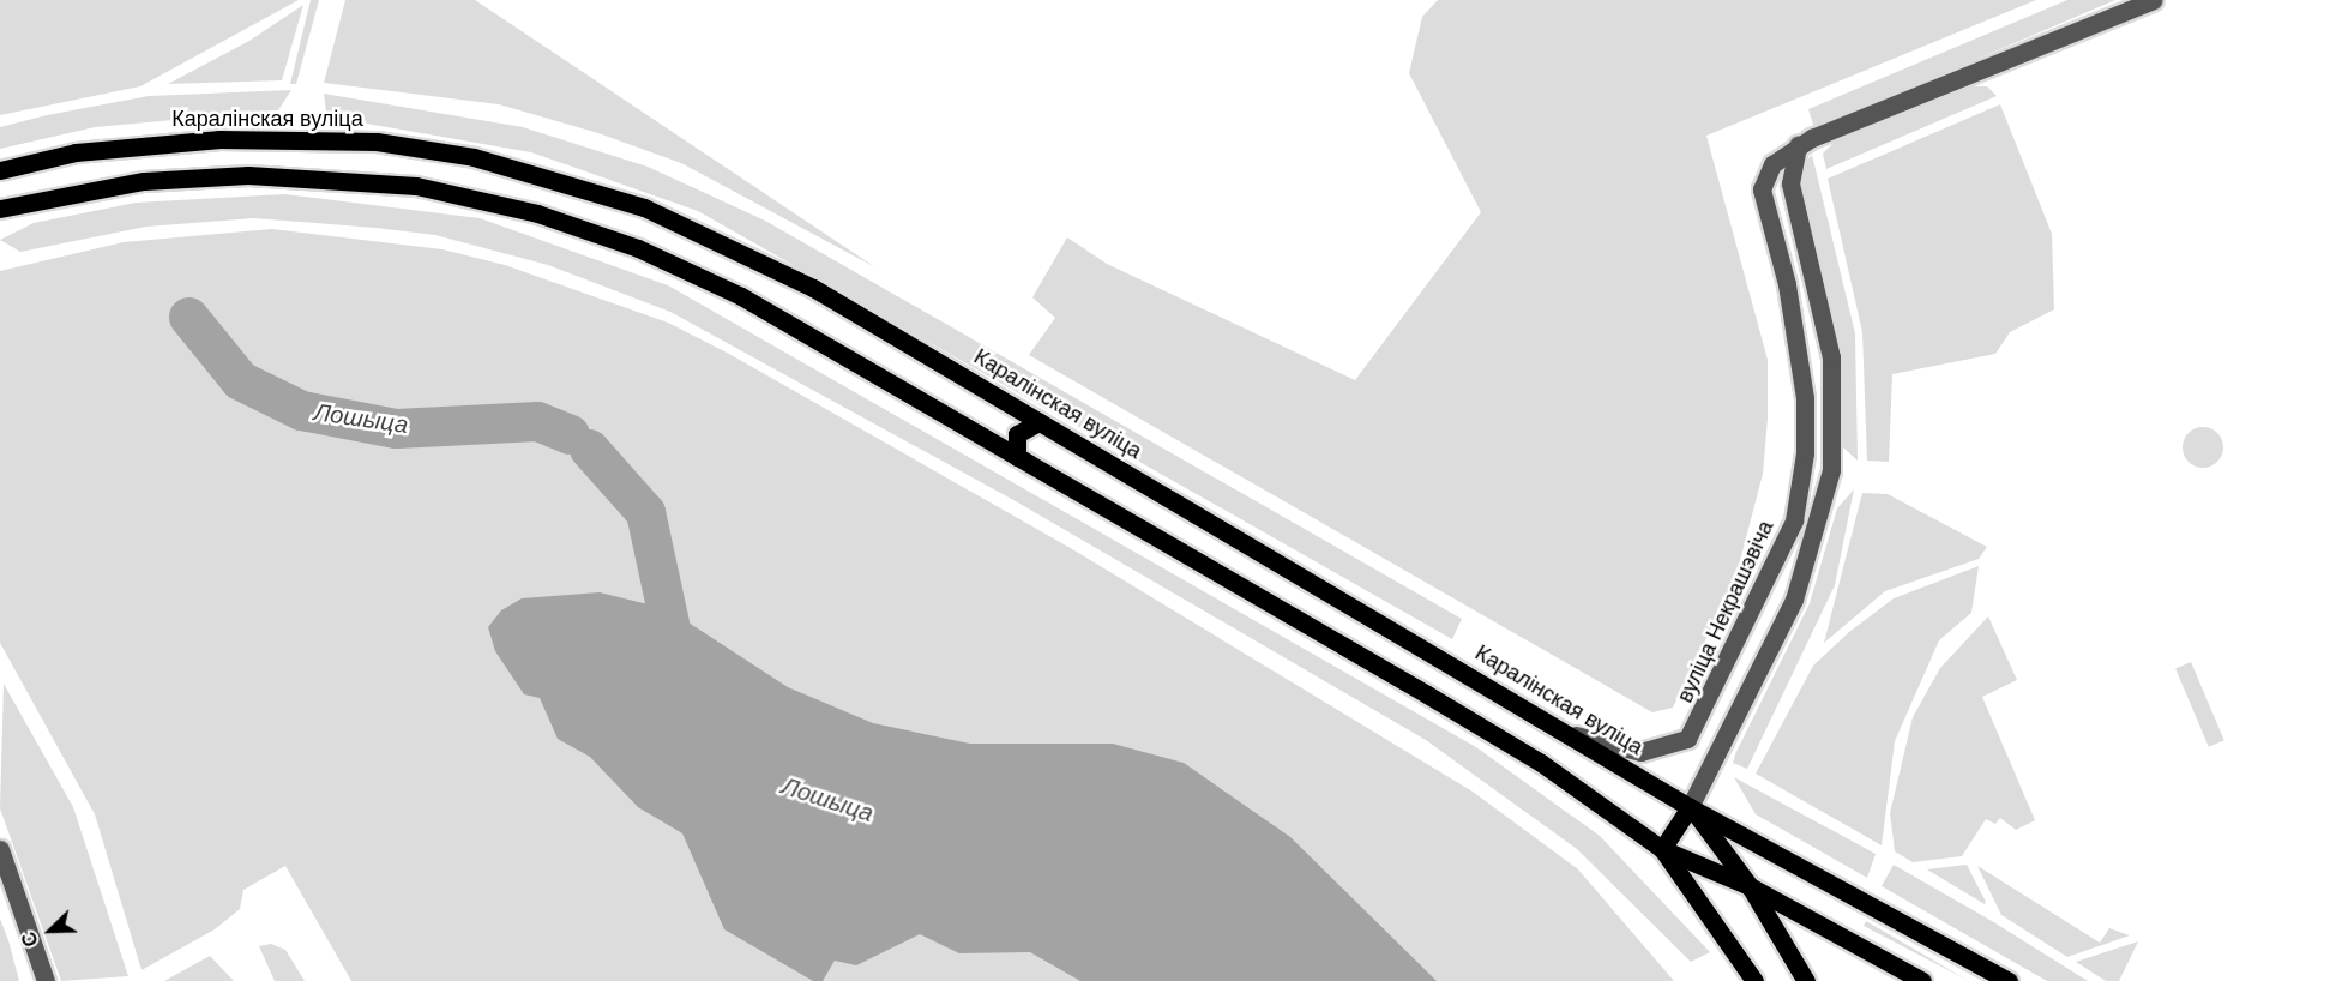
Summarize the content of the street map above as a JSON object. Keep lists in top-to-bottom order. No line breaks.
{"streets":{"main road":["Каралінская вуліца"],"street":["вуліца Некрашэвіча"]},"crossings":[["Каралінская вуліца","вуліца Некрашэвіча"]],"water":["Лошыца"],"north":"bottom left"}
